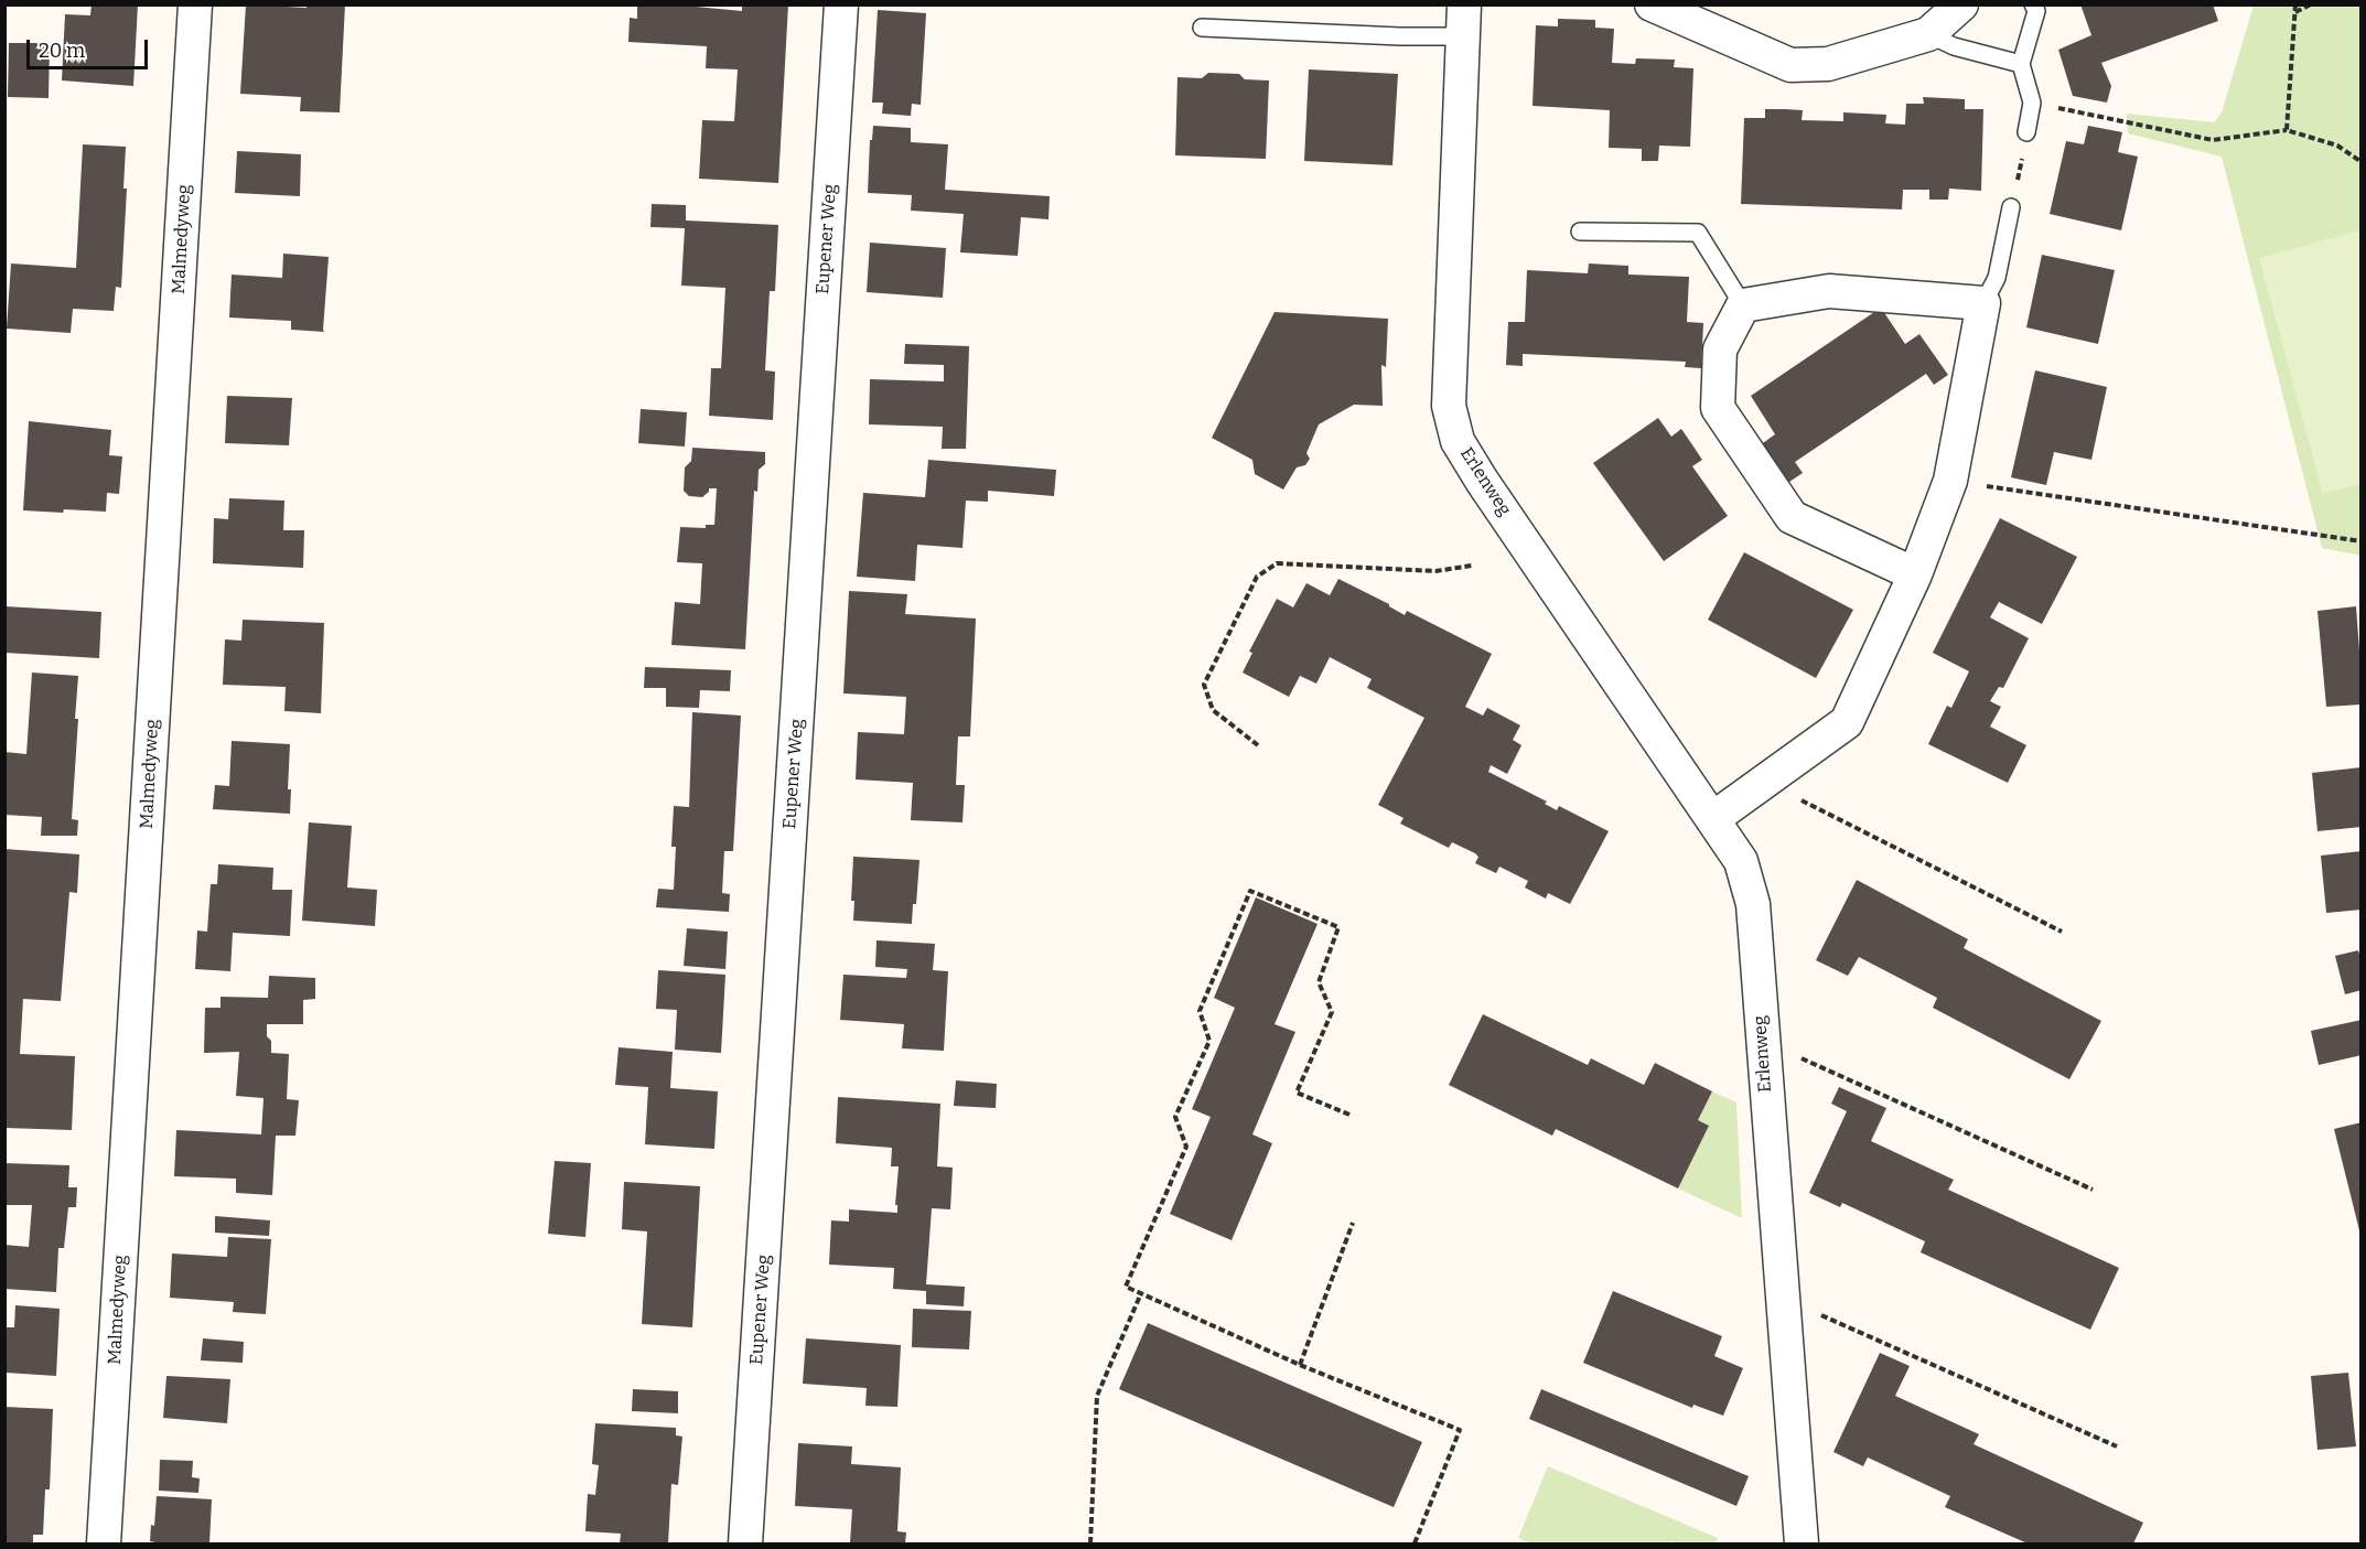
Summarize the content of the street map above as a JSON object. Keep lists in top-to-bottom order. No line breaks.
{"streets":{"street":["Malmedyweg","Eupener Weg","Erlenweg"]},"scale_bar":"20 m"}
